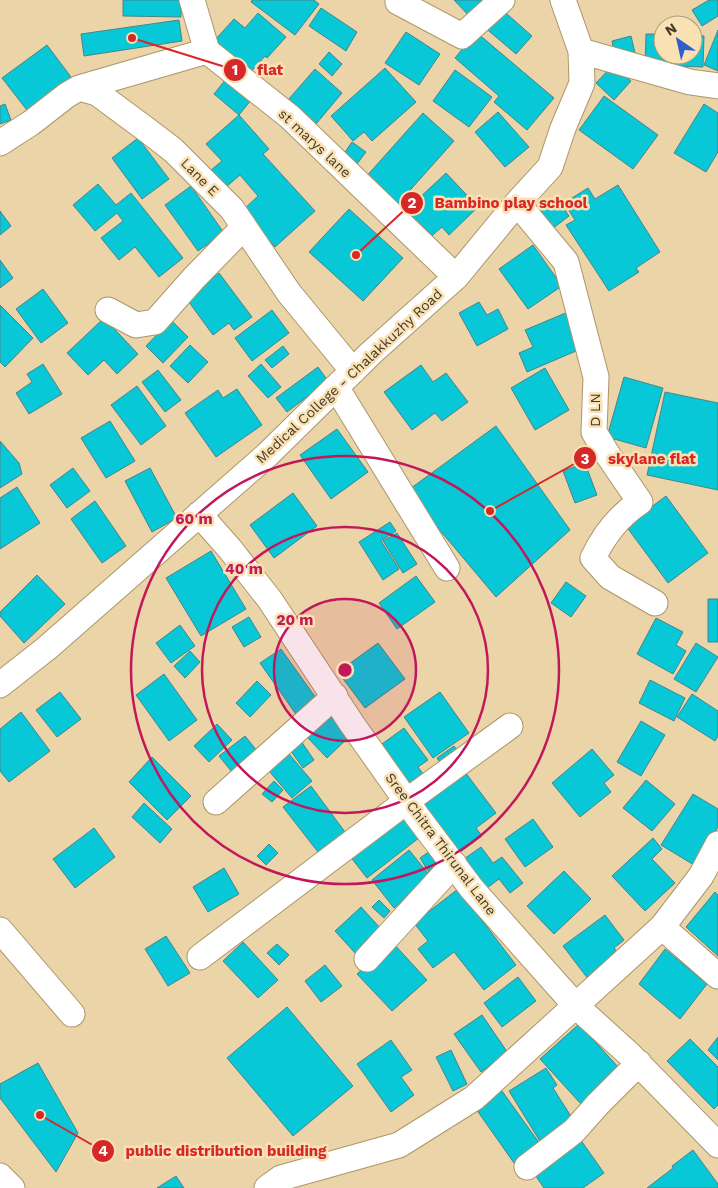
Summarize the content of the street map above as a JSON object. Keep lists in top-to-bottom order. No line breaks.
{"streets":{"street":["st marys lane","Lane E","Medical College - Chalakkuzhy Road","D LN","Sree Chitra Thirunal Lane"]},"crossings":[["st marys lane","Medical College - Chalakkuzhy Road"],["Lane E","Medical College - Chalakkuzhy Road"],["Medical College - Chalakkuzhy Road","D LN"],["Medical College - Chalakkuzhy Road","Sree Chitra Thirunal Lane"]],"places":["flat","Bambino play school","skylane flat","public distribution building"],"north":"top left","rings":["60 m","40 m","20 m"]}
